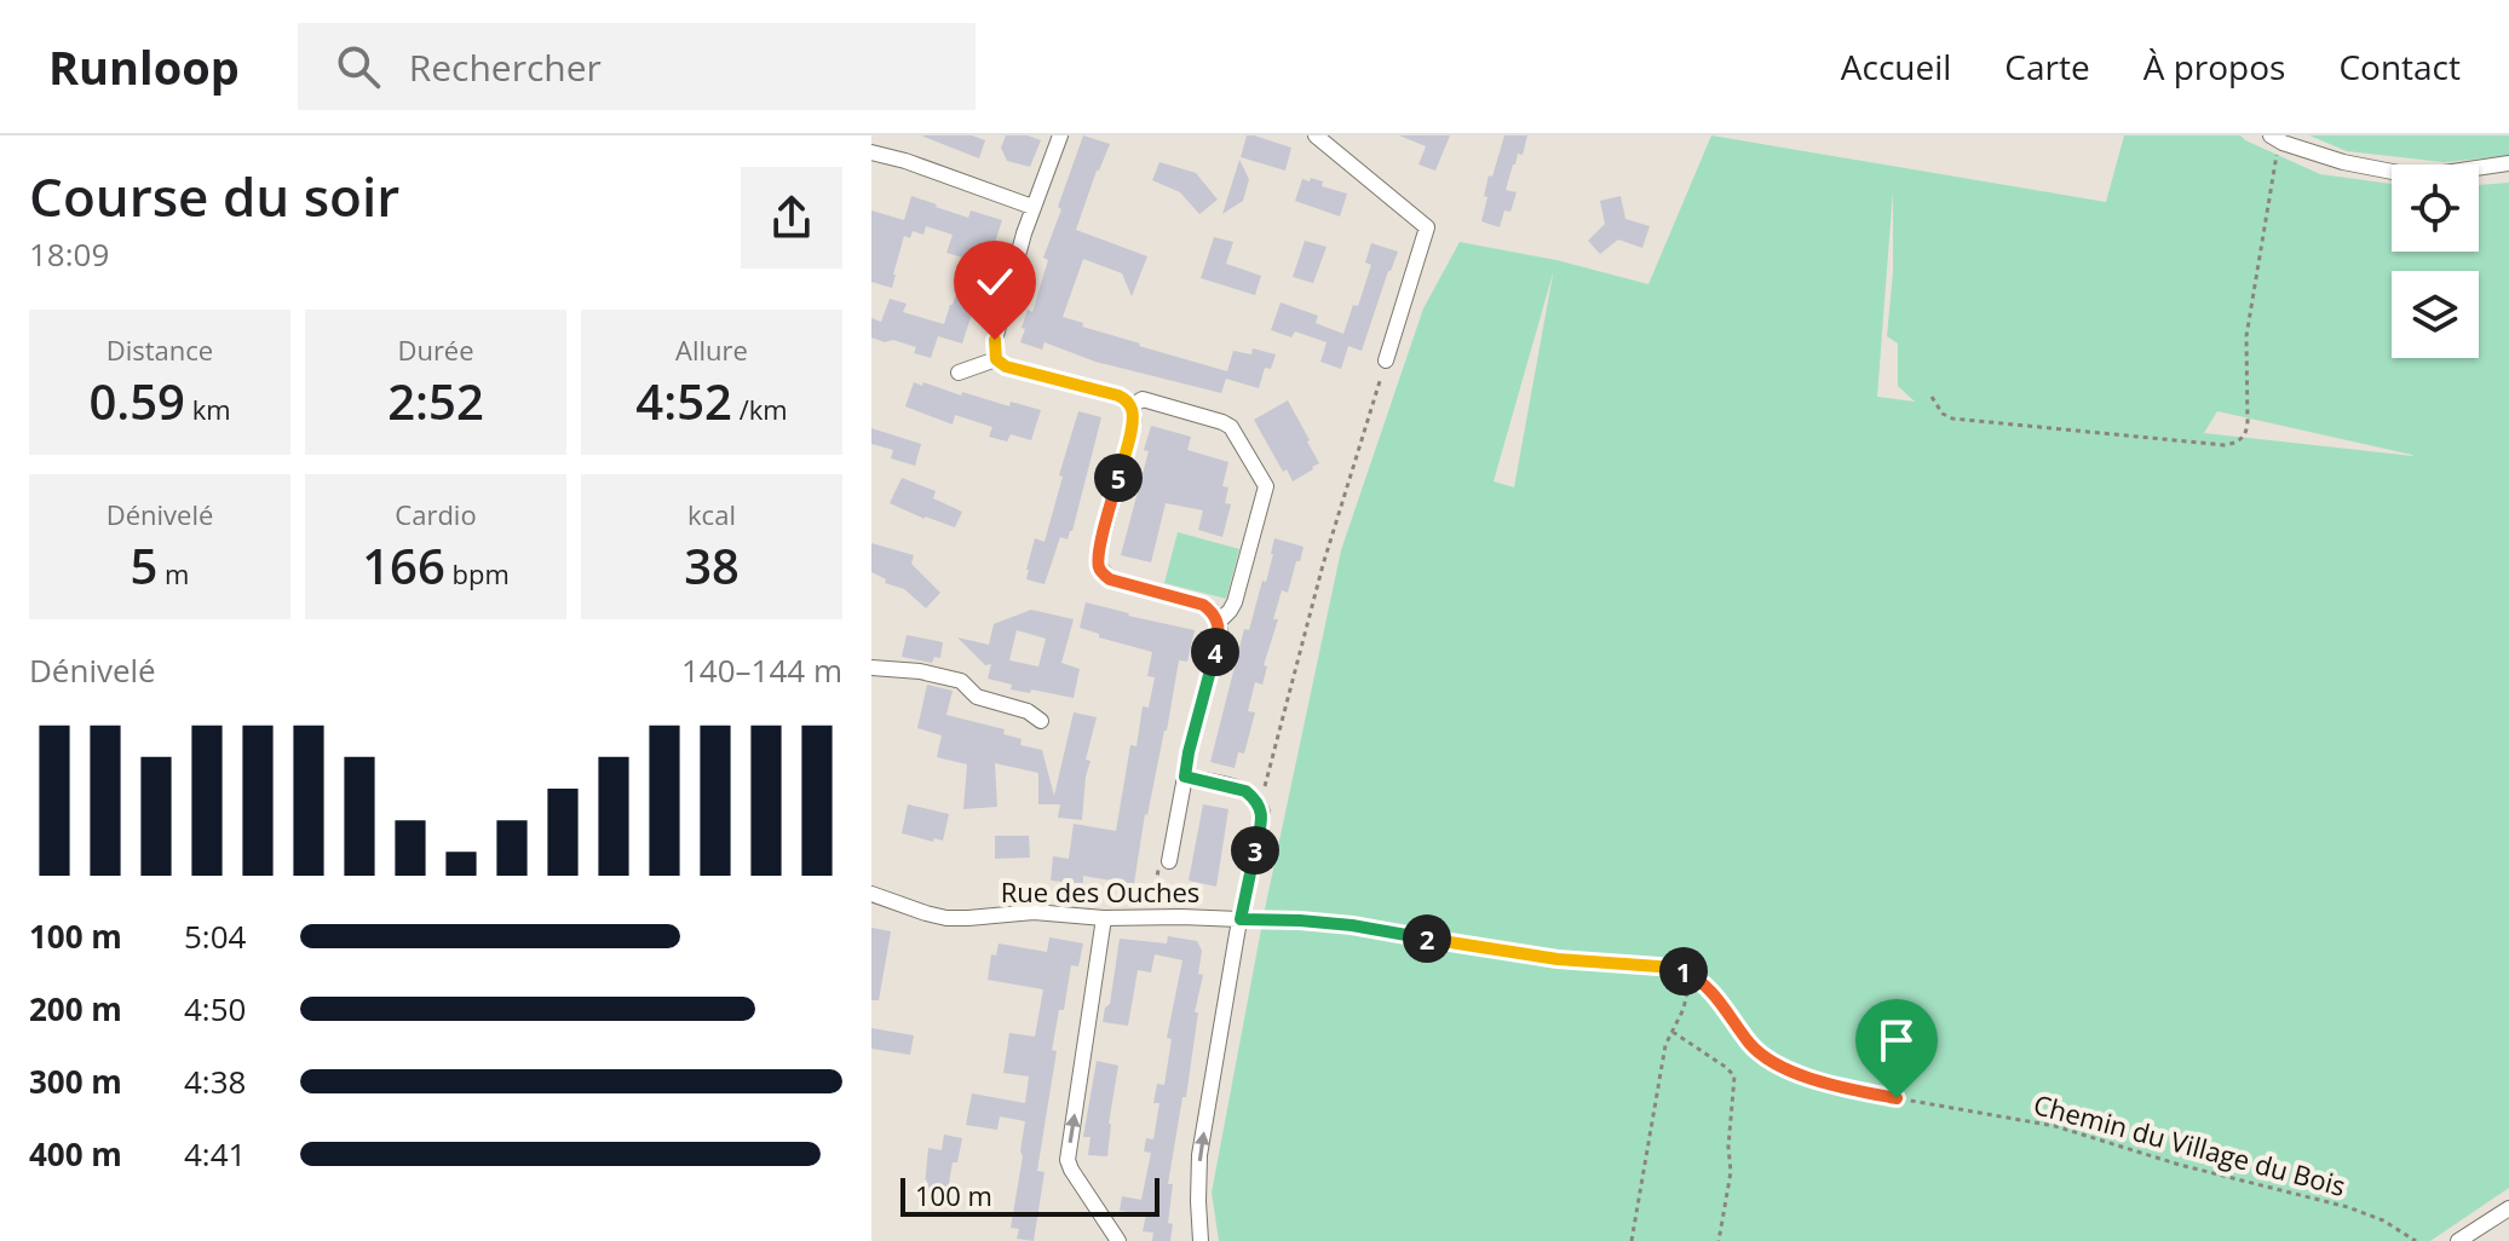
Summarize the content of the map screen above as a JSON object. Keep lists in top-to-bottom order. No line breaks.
{"streets":{"street":["Rue des Ouches"],"path":["Chemin du Village du Bois"]},"scale_bar":"100 m","page":{"header":"Runloop","search":"Rechercher","nav":["Accueil","Carte","À propos","Contact"],"heading":["Course du soir","18:09"],"stats":[["Distance","0.59 km"],["Durée","2:52"],["Allure","4:52 /km"],["Dénivelé","5 m"],["Cardio","166 bpm"],["kcal","38"]],"pins":["5","4","3","2","1"],"chart":["Dénivelé","140–144 m"],"list":[{"name":"100 m","note":"5:04"},{"name":"200 m","note":"4:50"},{"name":"300 m","note":"4:38"},{"name":"400 m","note":"4:41"}],"scale":"100 m"}}
